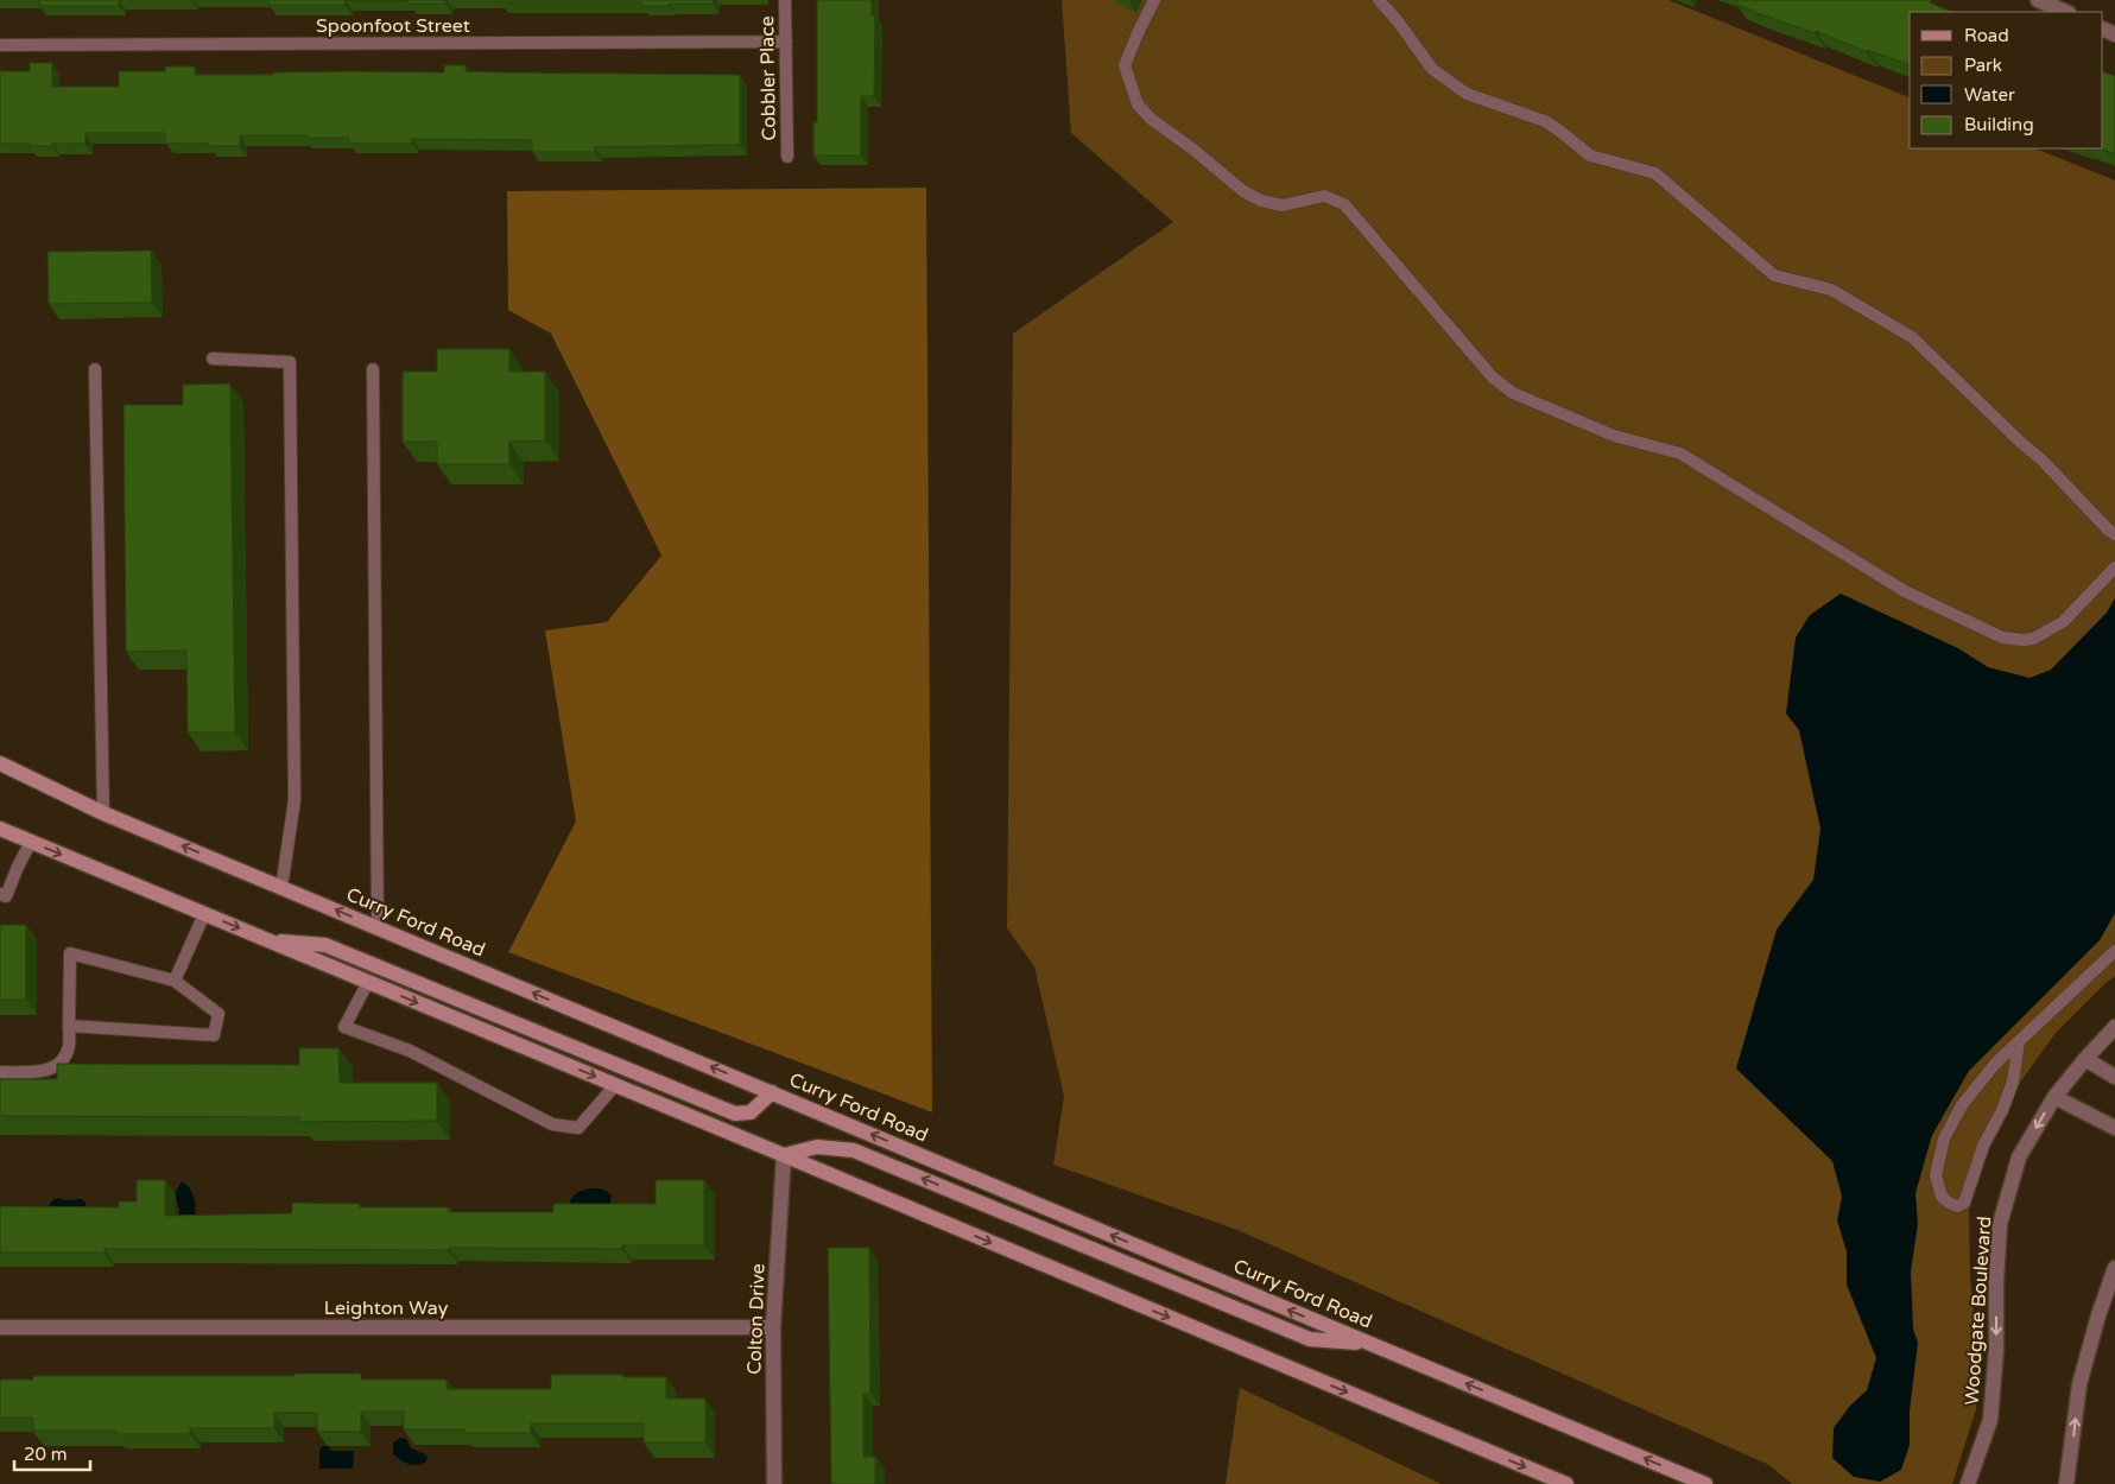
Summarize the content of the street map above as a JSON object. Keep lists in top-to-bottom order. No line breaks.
{"streets":{"main road":["Curry Ford Road"],"street":["Leighton Way","Woodgate Boulevard","Colton Drive"],"lane":["Spoonfoot Street","Cobbler Place"]},"crossings":[["Spoonfoot Street","Cobbler Place"],["Leighton Way","Colton Drive"]],"legend":["Road","Park","Water","Building"],"scale_bar":"20 m"}
